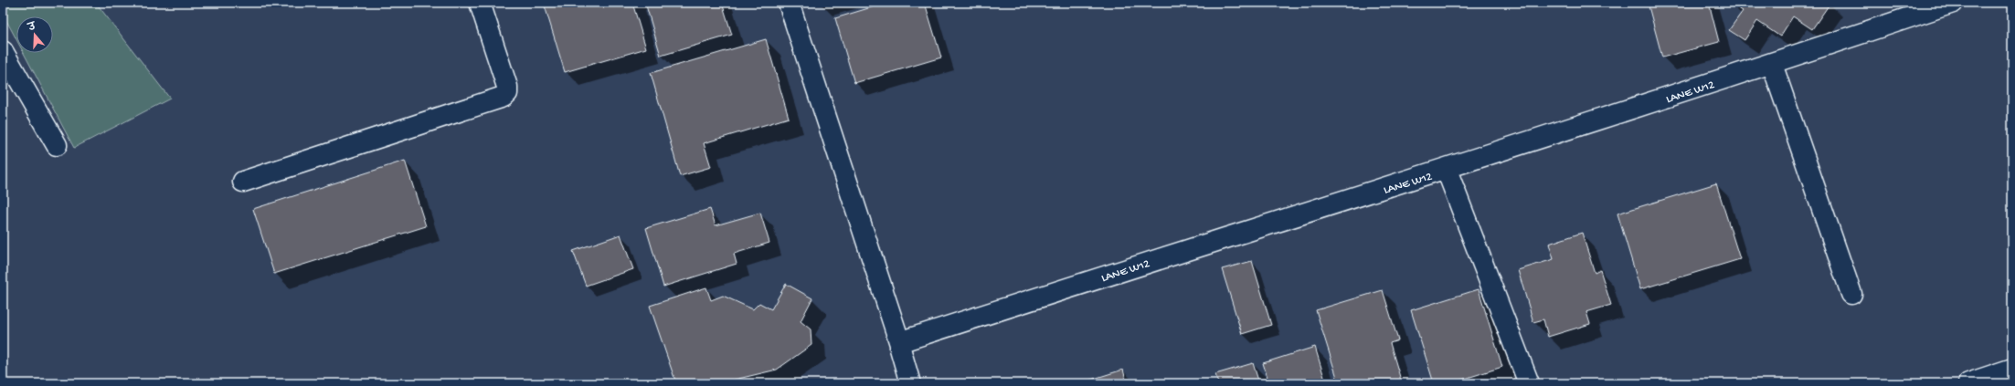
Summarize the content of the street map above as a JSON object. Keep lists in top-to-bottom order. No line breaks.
{"streets":{"street":["LANE W12"]},"north":"top"}
